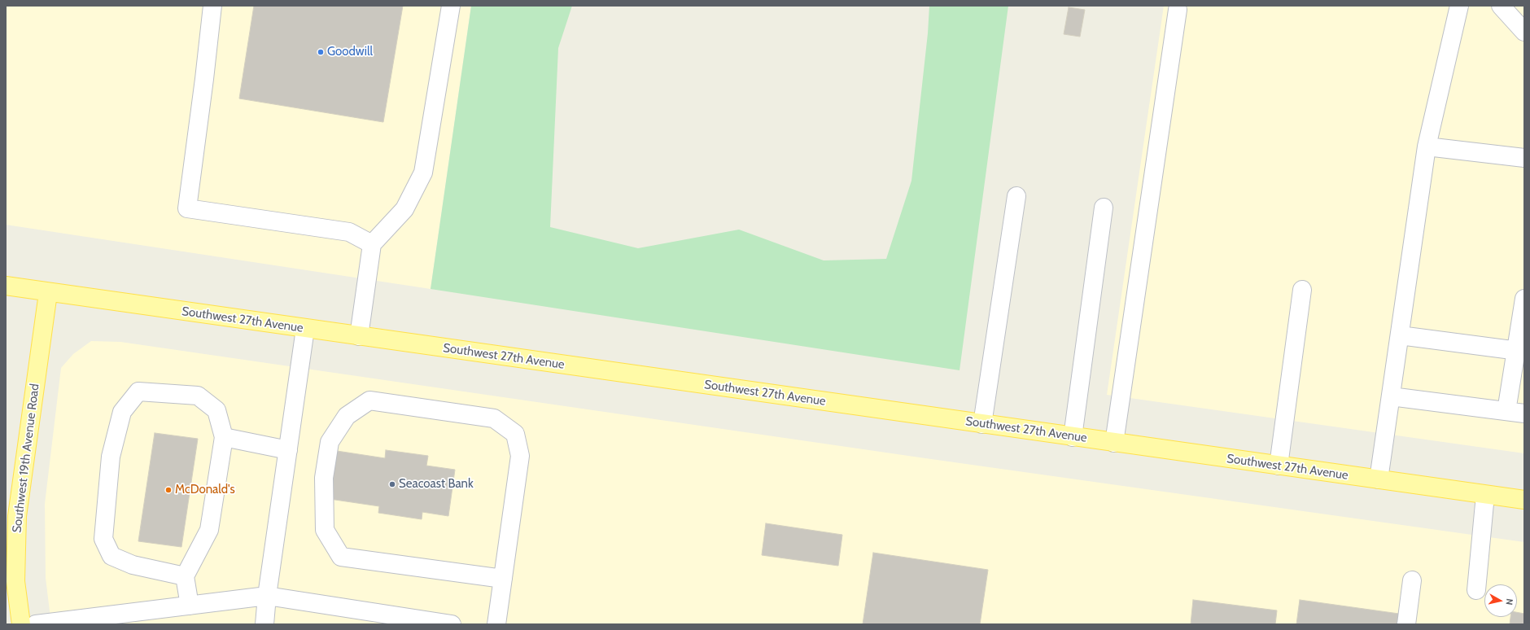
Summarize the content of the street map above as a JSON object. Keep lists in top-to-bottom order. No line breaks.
{"streets":{"main road":["Southwest 27th Avenue","Southwest 19th Avenue Road"]},"crossings":[["Southwest 27th Avenue","Southwest 19th Avenue Road"]],"places":["Goodwill","Seacoast Bank","McDonald's"],"north":"right"}
